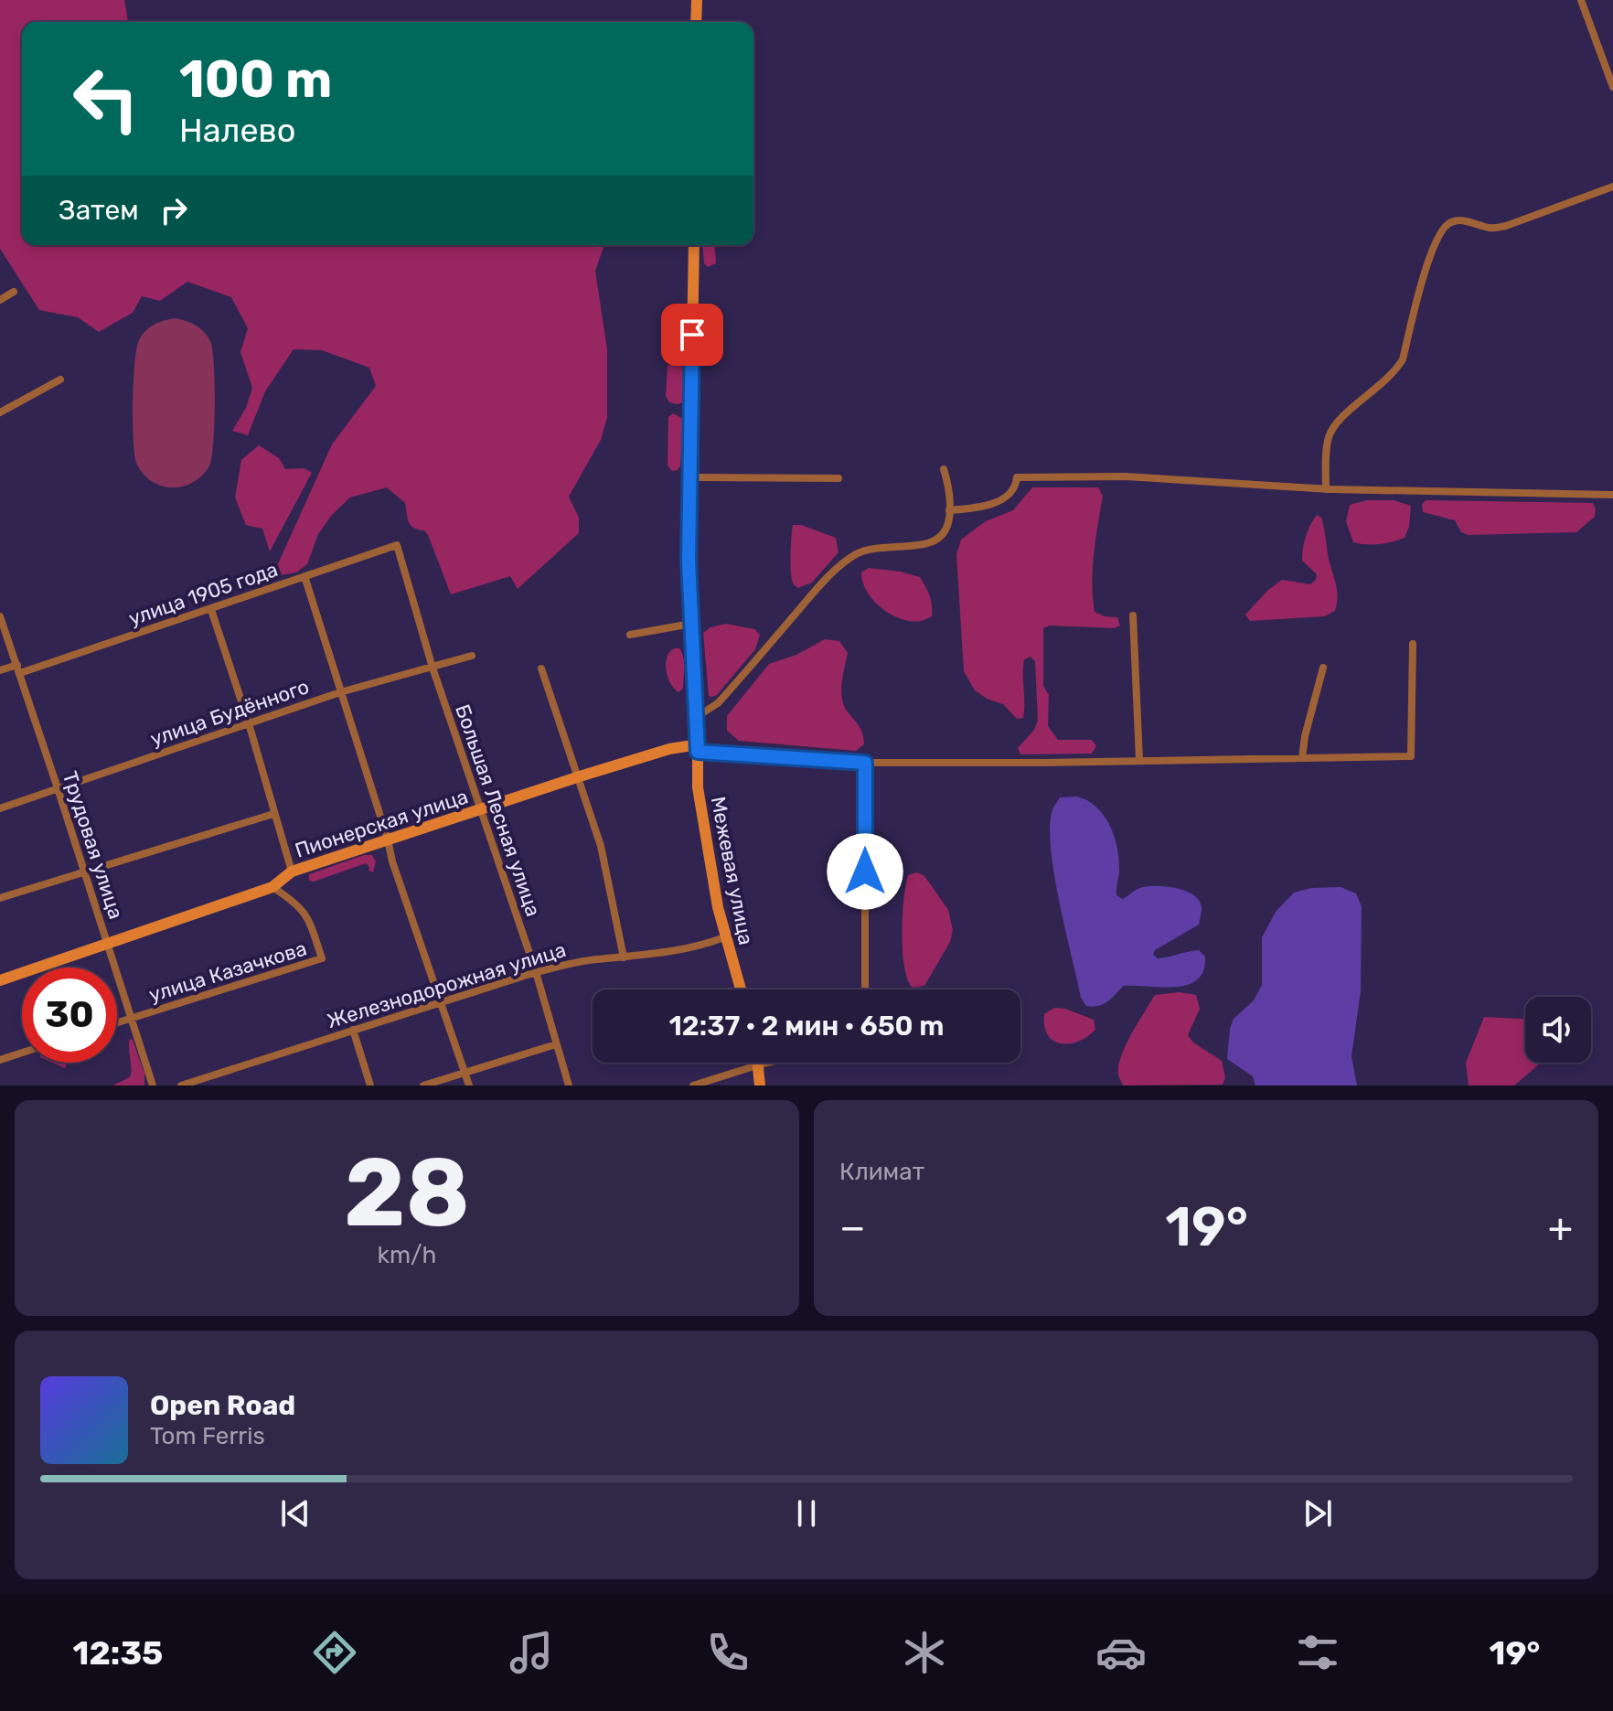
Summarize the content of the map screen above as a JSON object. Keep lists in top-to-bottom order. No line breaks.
{"streets":{"street":["улица 1905 года","улица Будённого","Большая Лесная улица","Пионерская улица","Трудовая улица","Межевая улица","улица Казачкова","Железнодорожная улица"]},"crossings":[["улица 1905 года","Большая Лесная улица"],["улица 1905 года","Трудовая улица"],["улица Будённого","Большая Лесная улица"],["улица Будённого","Трудовая улица"],["Большая Лесная улица","Пионерская улица"],["Большая Лесная улица","Железнодорожная улица"],["Пионерская улица","Трудовая улица"],["Пионерская улица","Межевая улица"],["Пионерская улица","улица Казачкова"],["Трудовая улица","улица Казачкова"],["Межевая улица","Железнодорожная улица"]],"page":{"turn":["100 m","Налево"],"then":"Затем","limit":"30","trip":"12:37 · 2 мин · 650 m","tile":[["28","km/h"],"Климат"],"heat":["−","19°","+"],"song":["Open Road","Tom Ferris"],"tabs":["12:35","19°"]}}
